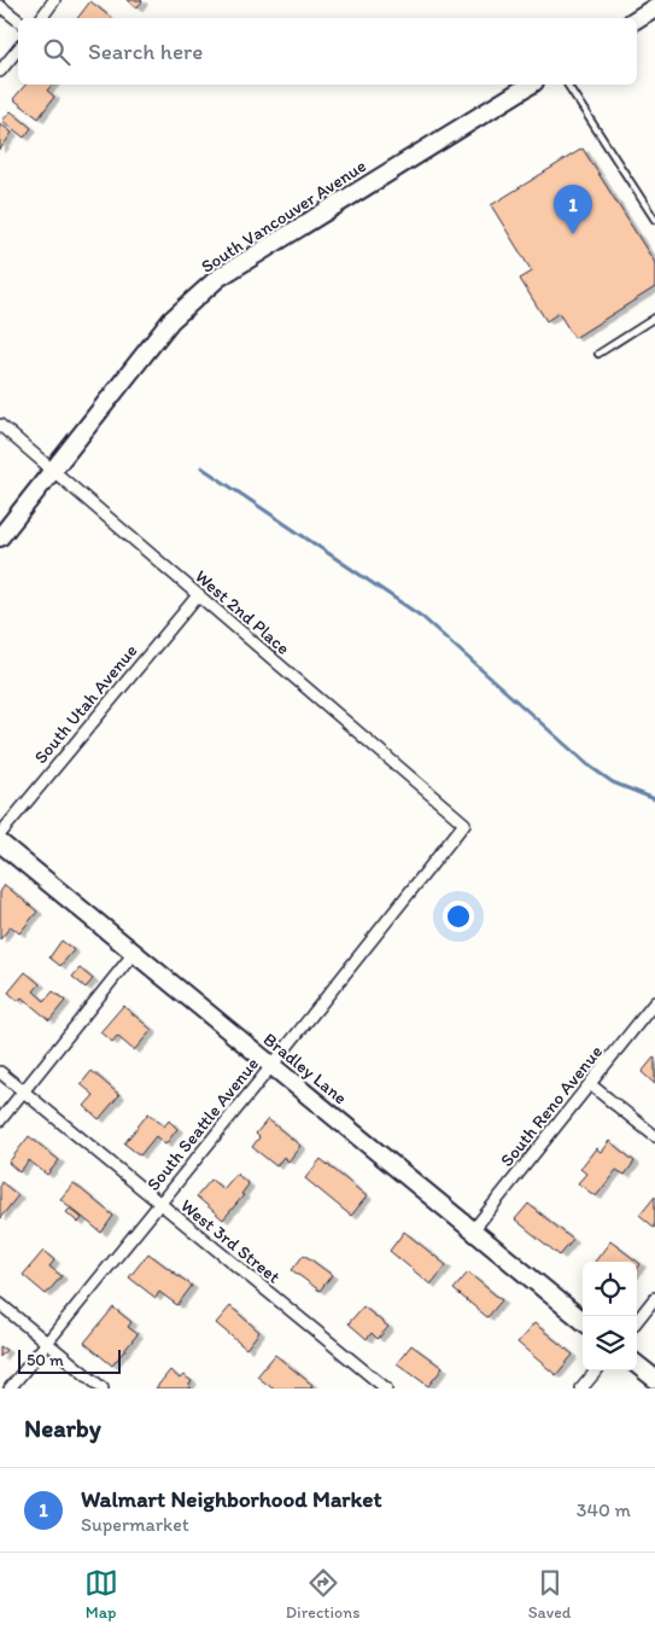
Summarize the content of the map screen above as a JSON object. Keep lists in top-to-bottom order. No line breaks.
{"streets":{"street":["South Vancouver Avenue","West 2nd Place","South Utah Avenue","Bradley Lane","South Reno Avenue","South Seattle Avenue","West 3rd Street"]},"crossings":[["South Vancouver Avenue","West 2nd Place"],["West 2nd Place","South Utah Avenue"],["West 2nd Place","South Seattle Avenue"],["Bradley Lane","South Reno Avenue"],["Bradley Lane","South Seattle Avenue"],["South Seattle Avenue","West 3rd Street"]],"scale_bar":"50 m","page":{"search":"Search here","pins":"1","scale":"50 m","heading":"Nearby","list":[{"mark":"1","name":"Walmart Neighborhood Market","note":"Supermarket","value":"340 m"}],"nav":["Map","Directions","Saved"]}}
